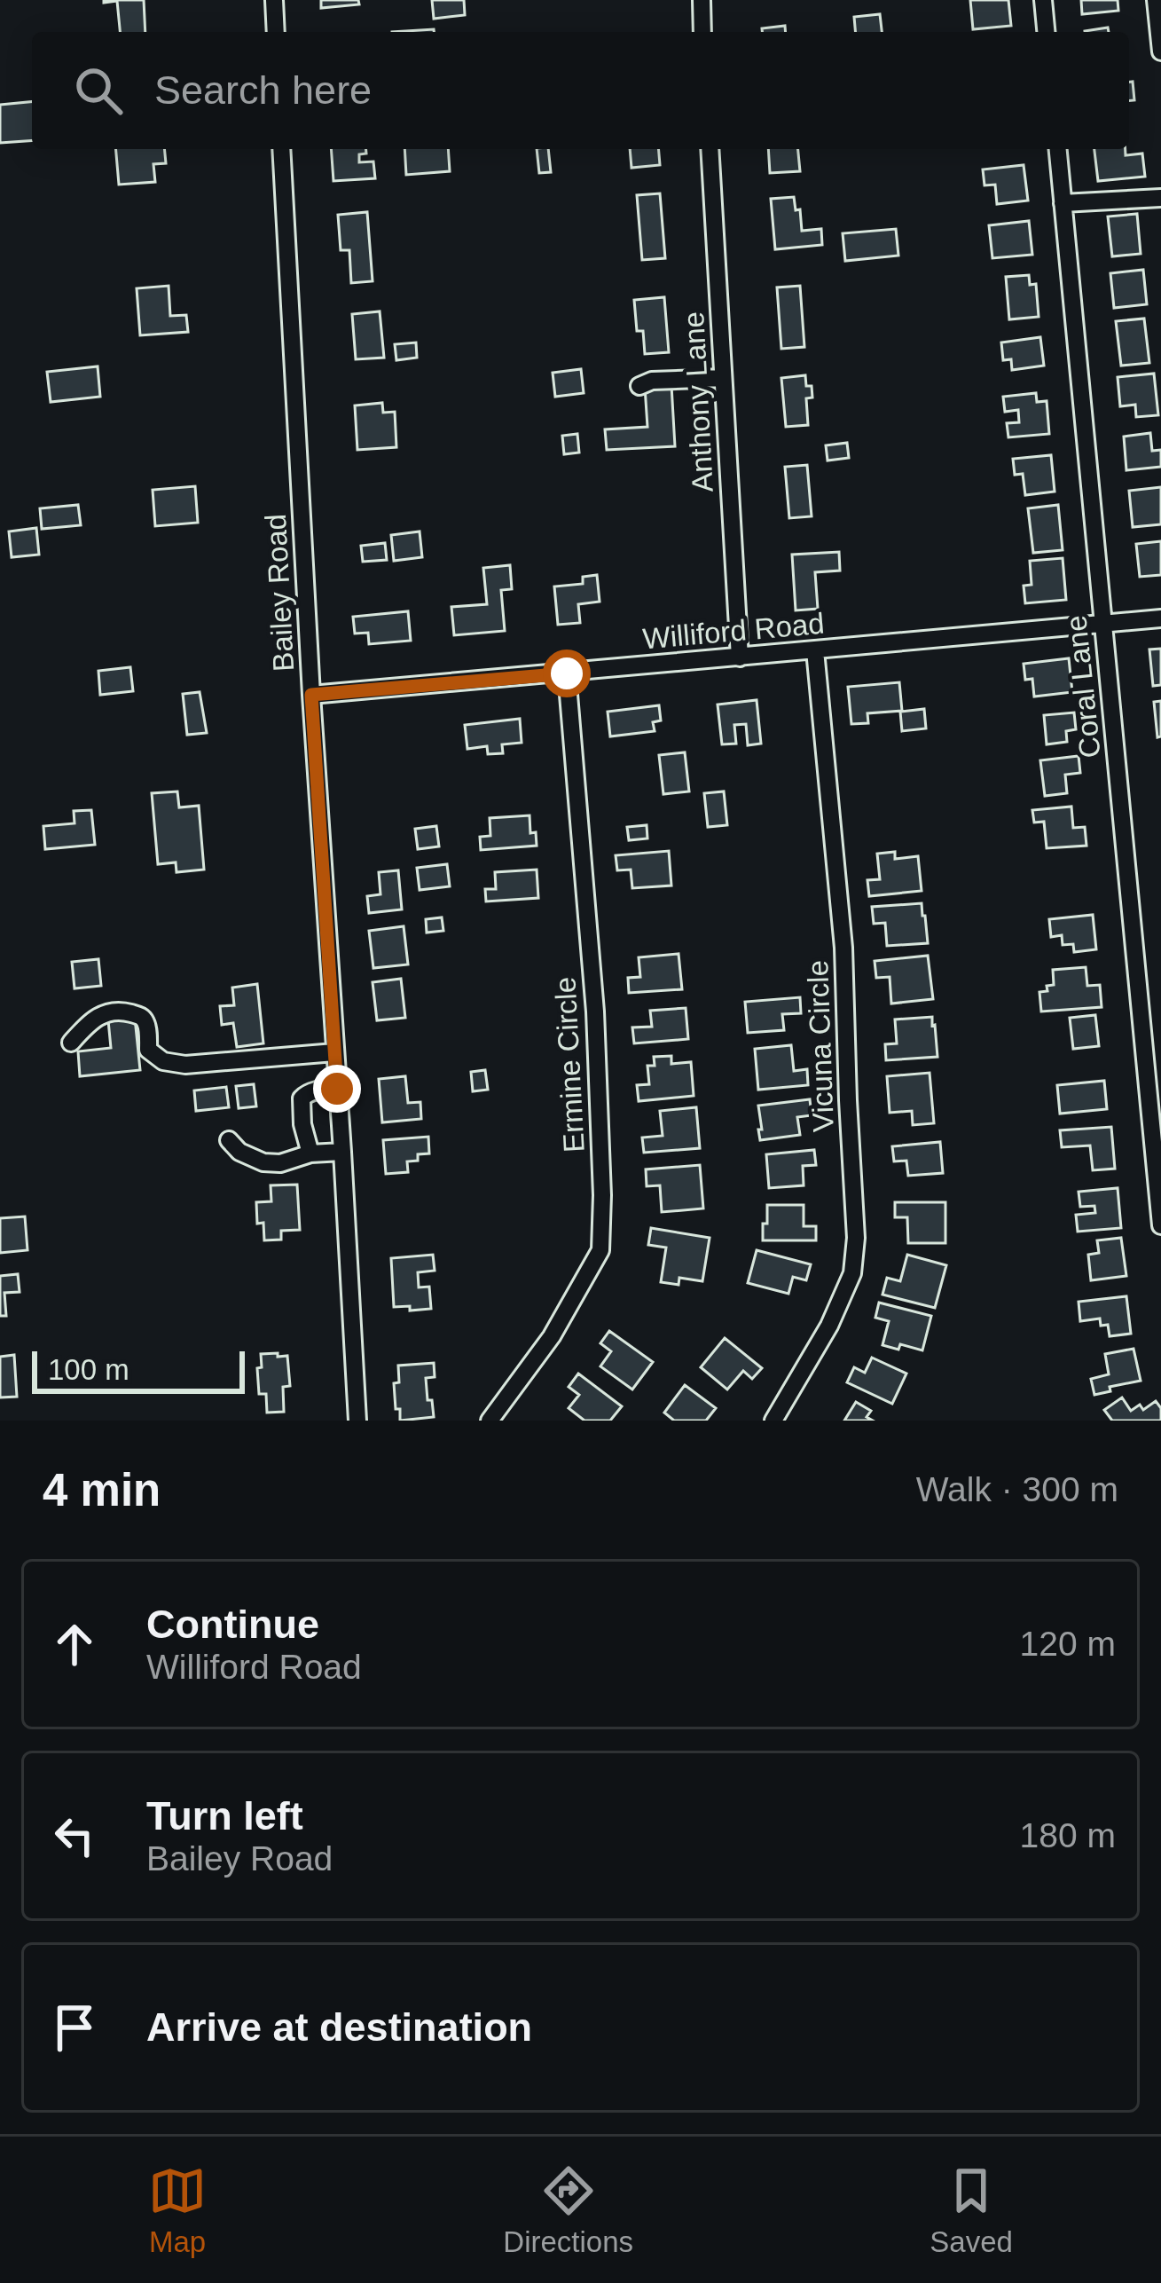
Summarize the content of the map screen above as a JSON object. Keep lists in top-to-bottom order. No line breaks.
{"streets":{"street":["Anthony Lane","Bailey Road","Williford Road","Coral Lane","Vicuna Circle","Ermine Circle"]},"crossings":[["Anthony Lane","Williford Road"],["Bailey Road","Williford Road"],["Williford Road","Coral Lane"],["Williford Road","Vicuna Circle"],["Williford Road","Ermine Circle"]],"scale_bar":"100 m","page":{"search":"Search here","scale":"100 m","heading":["4 min","Walk · 300 m"],"list":[["Continue","Williford Road","120 m"],["Turn left","Bailey Road","180 m"],"Arrive at destination"],"nav":["Map","Directions","Saved"]}}
